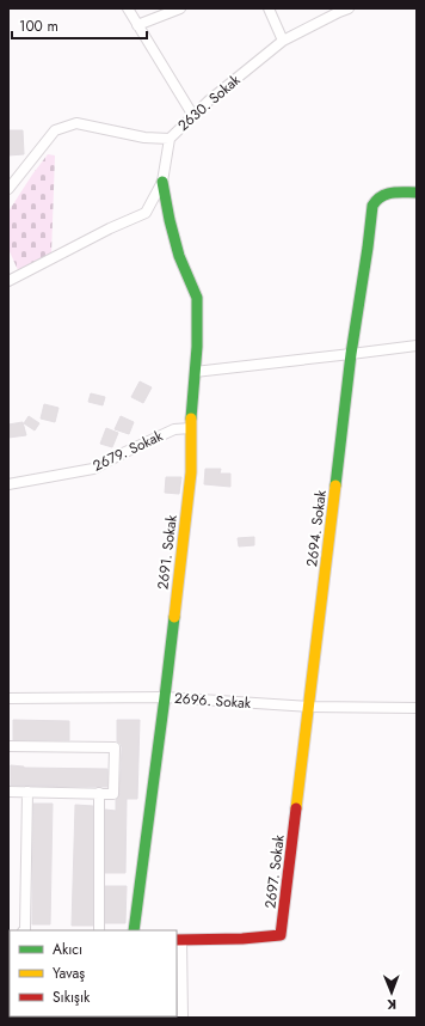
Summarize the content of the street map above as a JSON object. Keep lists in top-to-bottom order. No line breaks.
{"streets":{"street":["2630. Sokak","2679. Sokak","2694. Sokak","2691. Sokak","2696. Sokak","2697. Sokak"]},"crossings":[["2630. Sokak","2691. Sokak"],["2679. Sokak","2691. Sokak"],["2694. Sokak","2696. Sokak"],["2694. Sokak","2697. Sokak"],["2691. Sokak","2696. Sokak"],["2696. Sokak","2697. Sokak"]],"legend":["Akıcı","Yavaş","Sıkışık"],"scale_bar":"100 m","north":"bottom"}
